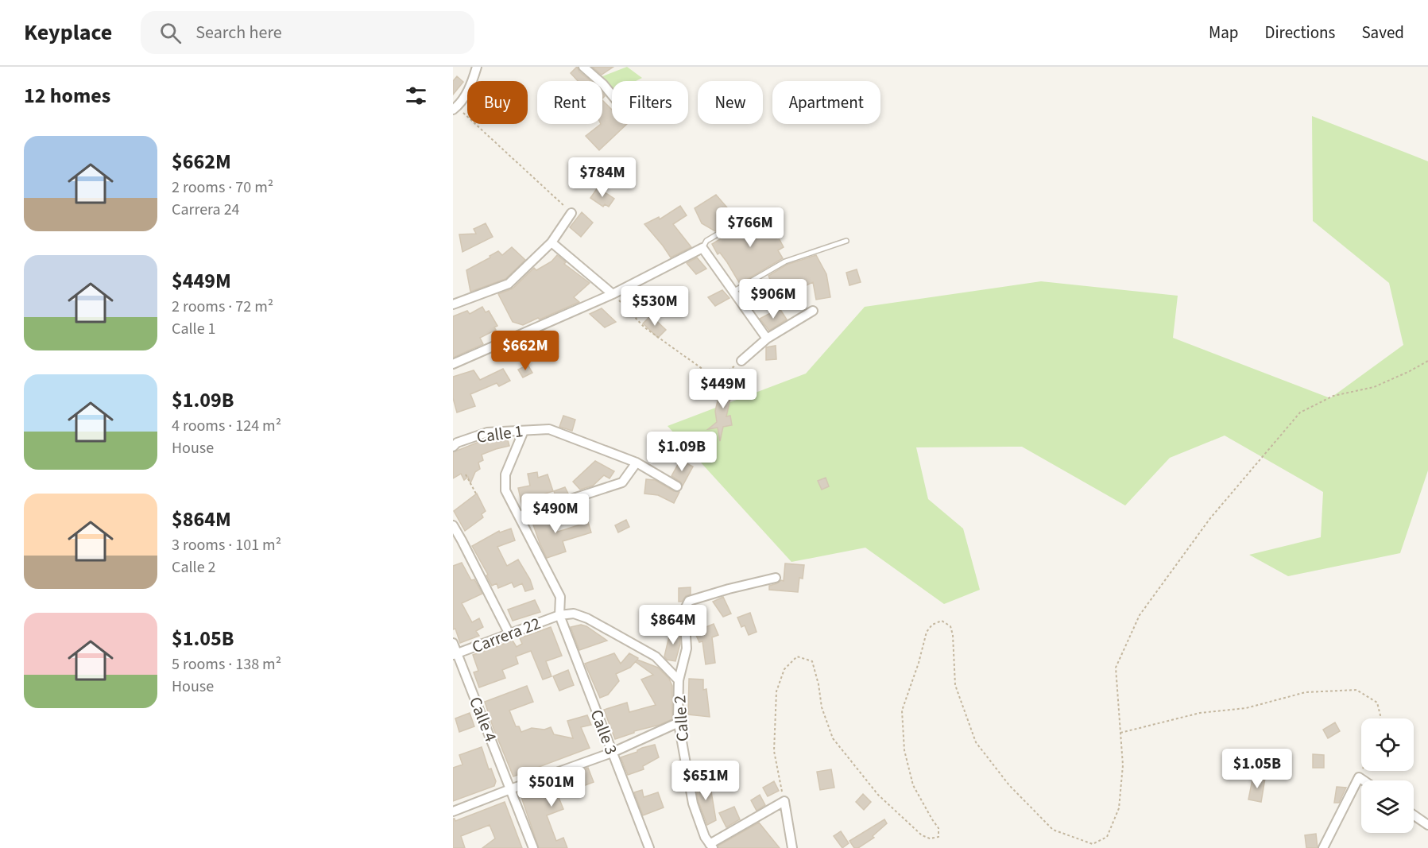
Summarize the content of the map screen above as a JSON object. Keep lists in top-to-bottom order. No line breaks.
{"streets":{"street":["Calle 1","Carrera 22","Calle 2","Calle 4","Calle 3"]},"crossings":[["Carrera 22","Calle 2"],["Carrera 22","Calle 4"],["Carrera 22","Calle 3"],["Calle 2","Calle 3"]],"page":{"header":"Keyplace","search":"Search here","nav":["Map","Directions","Saved"],"heading":"12 homes","chip":["Buy","Rent","Filters","New","Apartment"],"list":[{"name":"$662M","note":"2 rooms · 70 m² · Carrera 24"},{"name":"$449M","note":"2 rooms · 72 m² · Calle 1"},{"name":"$1.09B","note":"4 rooms · 124 m² · House"},{"name":"$864M","note":"3 rooms · 101 m² · Calle 2"},{"name":"$1.05B","note":"5 rooms · 138 m² · House"}],"price":["$784M","$766M","$906M","$530M","$662M","$449M","$1.09B","$490M","$864M","$1.05B","$651M","$501M"]}}
